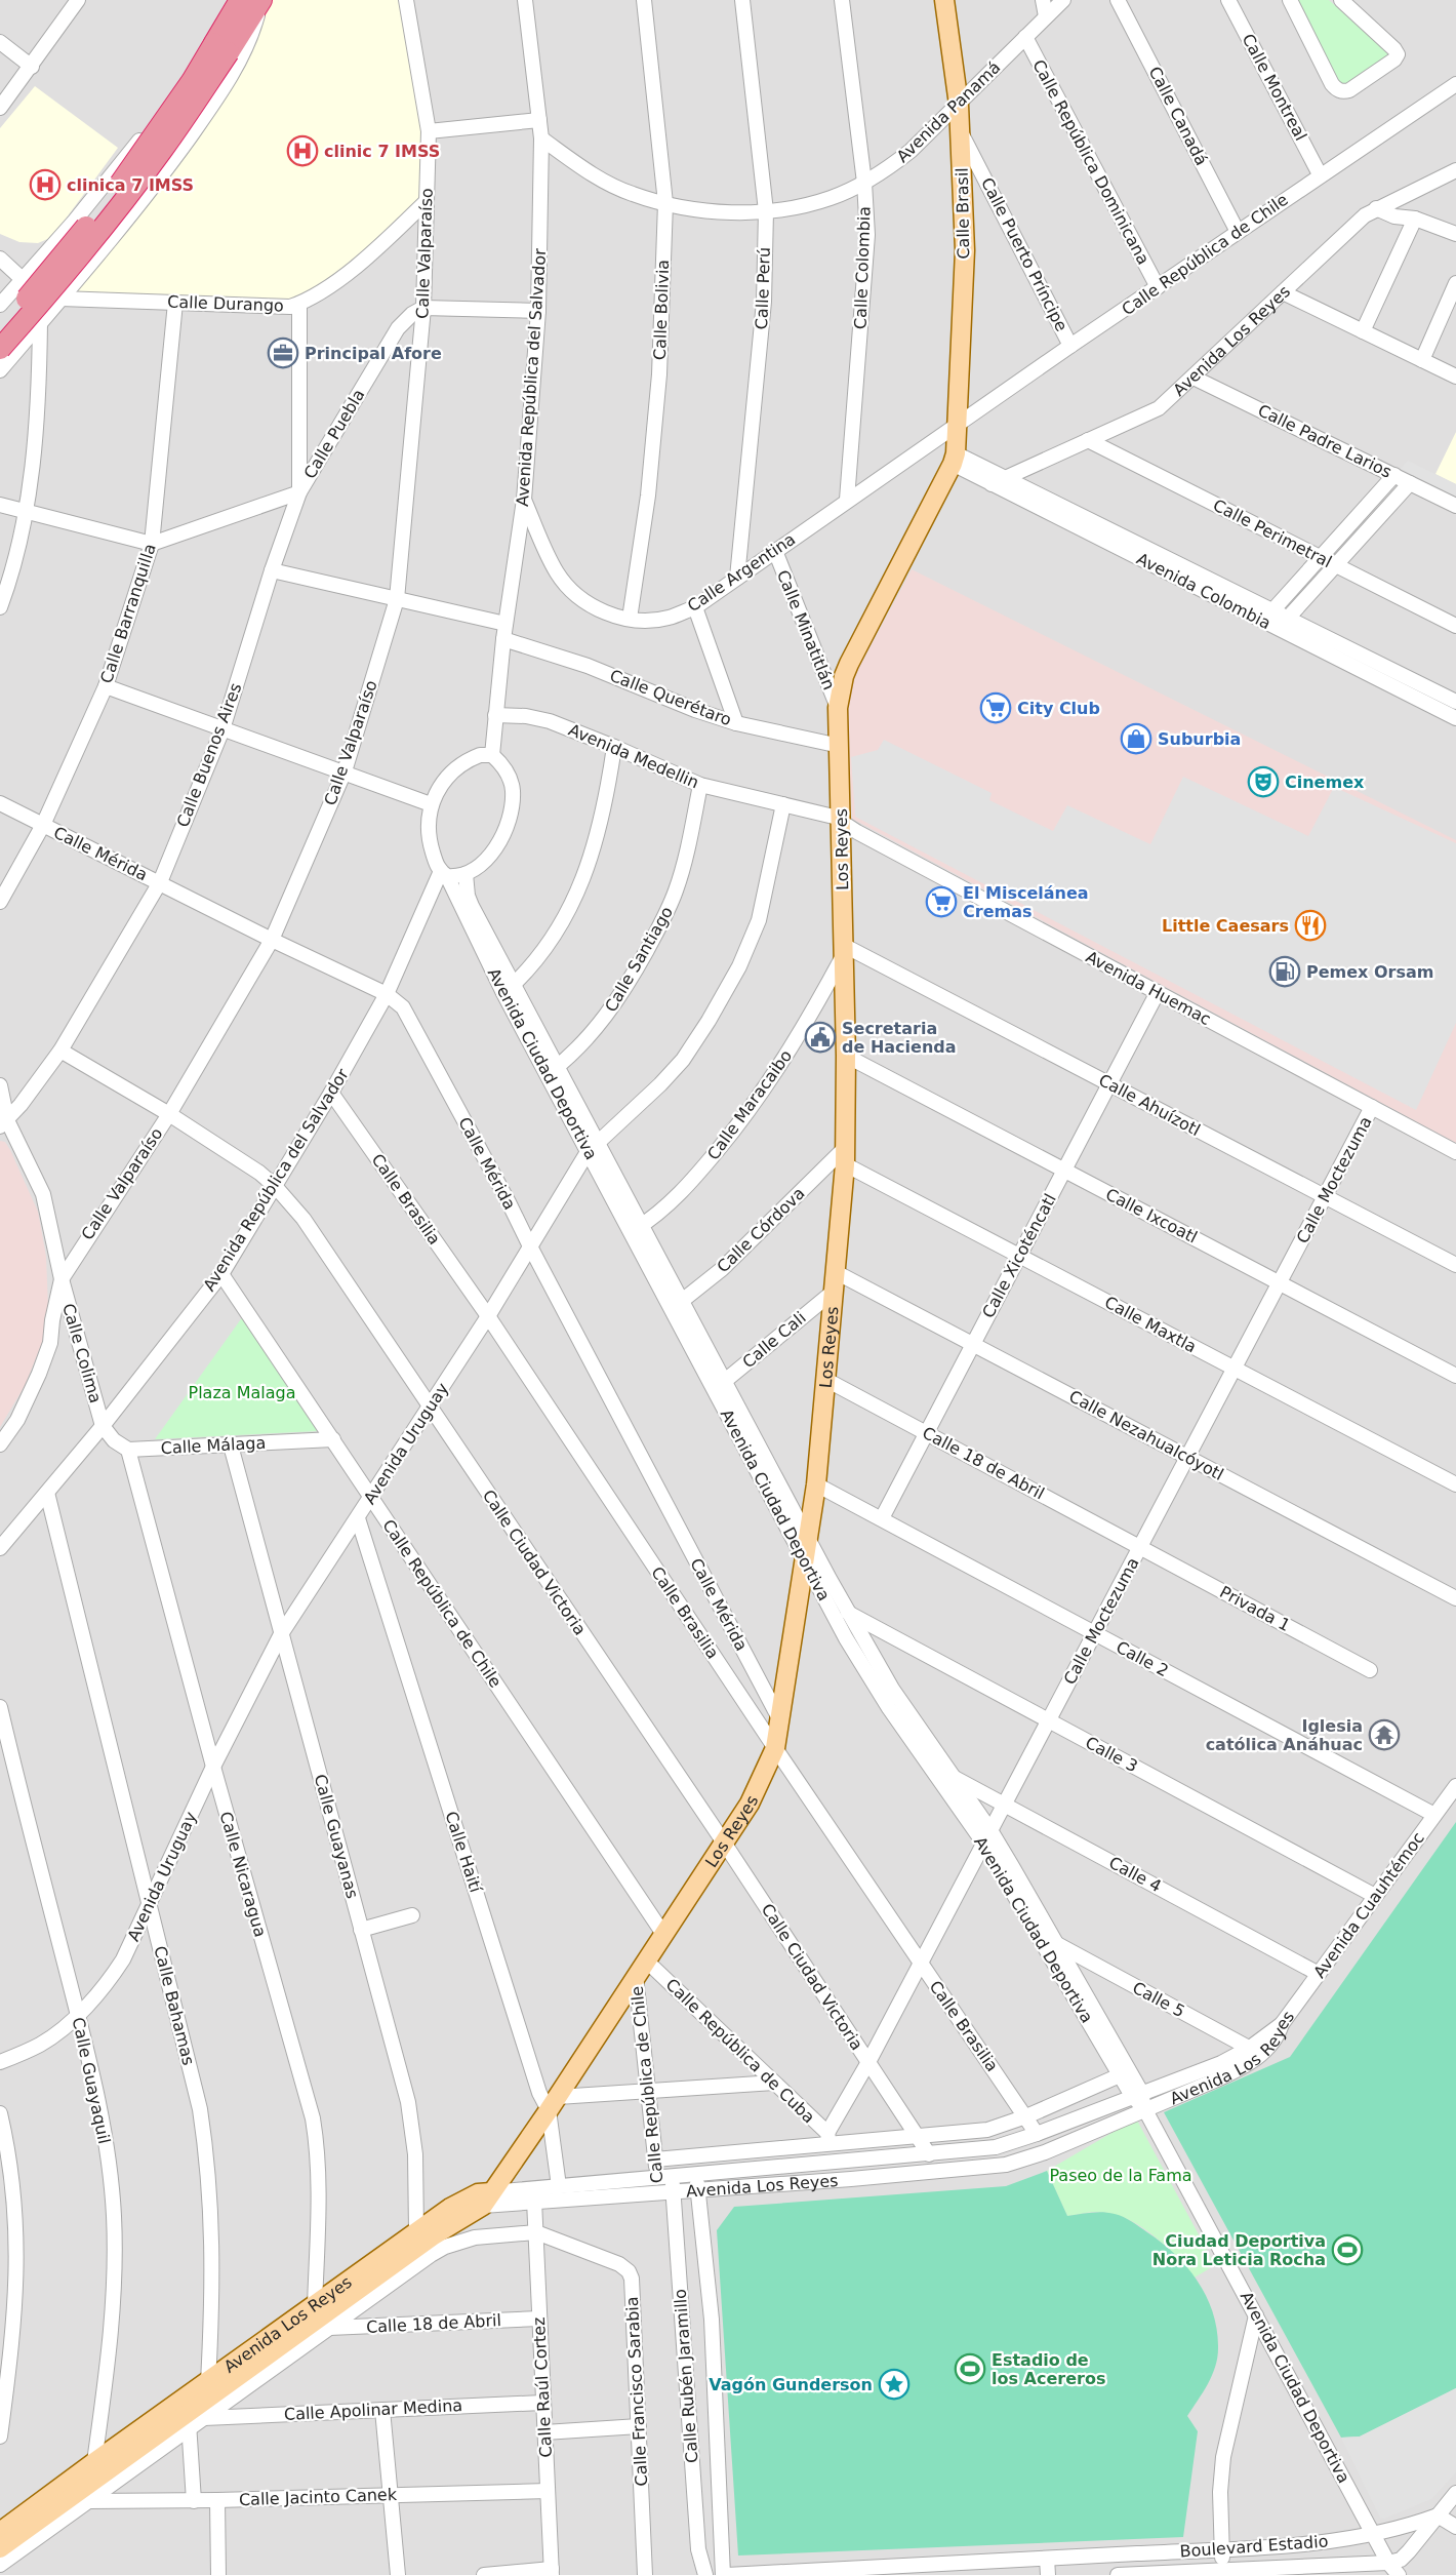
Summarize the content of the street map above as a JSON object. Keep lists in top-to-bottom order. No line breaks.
{"streets":{"main road":["Calle Brasil","Avenida Los Reyes","Los Reyes"],"street":["Calle Montreal","Avenida Panamá","Calle Canadá","Calle República Dominicana","Calle Valparaíso","Calle Puerto Príncipe","Calle República de Chile","Calle Colombia","Calle Perú","Calle Durango","Calle Bolivia","Avenida República del Salvador","Calle Puebla","Calle Padre Larios","Calle Perimetral","Calle Argentina","Avenida Colombia","Calle Barranquilla","Calle Minatitlán","Calle Querétaro","Calle Buenos Aires","Avenida Medellin","Calle Mérida","Calle Santiago","Avenida Huemac","Avenida Ciudad Deportiva","Calle Maracaibo","Calle Ahuízotl","Calle Moctezuma","Calle Brasilia","Calle Ixcoatl","Calle Córdova","Calle Xicoténcatl","Calle Maxtla","Calle Cali","Calle Colima","Calle Nezahualcóyotl","Avenida Uruguay","Calle Málaga","Calle 18 de Abril","Calle Ciudad Victoria","Privada 1","Calle 2","Calle 3","Calle Guayanas","Calle Haití","Calle Nicaragua","Calle 4","Avenida Cuauhtémoc","Calle 5","Calle Bahamas","Calle República de Cuba","Calle Guayaquil","Calle Rubén Jaramillo","Calle Raúl Cortez","Calle Francisco Sarabia","Calle Apolinar Medina","Calle Jacinto Canek","Boulevard Estadio"]},"crossings":[["Calle Montreal","Calle República de Chile"],["Avenida Panamá","Calle República Dominicana"],["Avenida Panamá","Calle Brasil"],["Avenida Panamá","Calle Colombia"],["Avenida Panamá","Calle Perú"],["Avenida Panamá","Calle Bolivia"],["Avenida Panamá","Avenida República del Salvador"],["Calle Canadá","Calle República de Chile"],["Calle República Dominicana","Calle República de Chile"],["Calle Brasil","Calle Puerto Príncipe"],["Calle Brasil","Calle República de Chile"],["Calle Brasil","Calle Argentina"],["Calle Brasil","Los Reyes"],["Calle Valparaíso","Calle Durango"],["Calle Valparaíso","Calle Puebla"],["Calle Valparaíso","Calle Mérida"],["Calle Valparaíso","Calle Colima"],["Calle Valparaíso","Calle Ciudad Victoria"],["Calle Puerto Príncipe","Calle República de Chile"],["Calle República de Chile","Avenida Los Reyes"],["Calle República de Chile","Avenida República del Salvador"],["Calle República de Chile","Calle Argentina"],["Calle República de Chile","Los Reyes"],["Calle República de Chile","Avenida Uruguay"],["Calle República de Chile","Calle Málaga"],["Calle República de Chile","Calle República de Cuba"],["Calle Colombia","Calle Argentina"],["Calle Perú","Calle Argentina"],["Calle Durango","Calle Barranquilla"],["Calle Durango","Calle Buenos Aires"],["Calle Bolivia","Calle Argentina"],["Avenida Los Reyes","Calle Padre Larios"],["Avenida Los Reyes","Calle Perimetral"],["Avenida Los Reyes","Avenida Colombia"],["Avenida Los Reyes","Los Reyes"],["Avenida Los Reyes","Avenida Ciudad Deportiva"],["Avenida Los Reyes","Calle Brasilia"],["Avenida Los Reyes","Calle Ciudad Victoria"],["Avenida Los Reyes","Calle Guayanas"],["Avenida Los Reyes","Calle Haití"],["Avenida Los Reyes","Calle Nicaragua"],["Avenida Los Reyes","Avenida Cuauhtémoc"],["Avenida Los Reyes","Calle 5"],["Avenida Los Reyes","Calle Bahamas"],["Avenida Los Reyes","Calle Guayaquil"],["Avenida Los Reyes","Calle Rubén Jaramillo"],["Avenida Los Reyes","Calle Raúl Cortez"],["Avenida Los Reyes","Calle Apolinar Medina"],["Avenida República del Salvador","Calle Argentina"],["Avenida República del Salvador","Calle Querétaro"],["Avenida República del Salvador","Avenida Medellin"],["Avenida República del Salvador","Calle Mérida"],["Avenida República del Salvador","Avenida Ciudad Deportiva"],["Avenida República del Salvador","Calle Brasilia"],["Avenida República del Salvador","Calle Colima"],["Avenida República del Salvador","Calle Ciudad Victoria"],["Avenida República del Salvador","Calle Bahamas"],["Calle Puebla","Calle Barranquilla"],["Calle Puebla","Calle Buenos Aires"],["Calle Argentina","Calle Minatitlán"],["Calle Argentina","Los Reyes"],["Avenida Colombia","Los Reyes"],["Calle Barranquilla","Calle Mérida"],["Calle Minatitlán","Los Reyes"],["Calle Querétaro","Los Reyes"],["Calle Buenos Aires","Calle Mérida"],["Calle Buenos Aires","Calle Colima"],["Calle Buenos Aires","Calle Ciudad Victoria"],["Avenida Medellin","Los Reyes"],["Avenida Medellin","Calle Santiago"],["Avenida Medellin","Avenida Huemac"],["Avenida Medellin","Avenida Uruguay"],["Los Reyes","Calle Mérida"],["Los Reyes","Avenida Huemac"],["Los Reyes","Avenida Ciudad Deportiva"],["Los Reyes","Calle Maracaibo"],["Los Reyes","Calle Ahuízotl"],["Los Reyes","Calle Brasilia"],["Los Reyes","Calle Ixcoatl"],["Los Reyes","Calle Córdova"],["Los Reyes","Calle Maxtla"],["Los Reyes","Calle Cali"],["Los Reyes","Calle Nezahualcóyotl"],["Los Reyes","Calle 18 de Abril"],["Los Reyes","Calle Ciudad Victoria"],["Los Reyes","Calle 2"],["Los Reyes","Calle Haití"],["Los Reyes","Calle República de Cuba"],["Calle Mérida","Avenida Uruguay"],["Calle Santiago","Avenida Ciudad Deportiva"],["Avenida Huemac","Calle Moctezuma"],["Avenida Huemac","Calle Xicoténcatl"],["Avenida Ciudad Deportiva","Calle Maracaibo"],["Avenida Ciudad Deportiva","Calle Moctezuma"],["Avenida Ciudad Deportiva","Calle Córdova"],["Avenida Ciudad Deportiva","Calle Cali"],["Avenida Ciudad Deportiva","Avenida Uruguay"],["Avenida Ciudad Deportiva","Calle 3"],["Avenida Ciudad Deportiva","Calle 4"],["Avenida Ciudad Deportiva","Calle 5"],["Avenida Ciudad Deportiva","Boulevard Estadio"],["Calle Maracaibo","Calle Ahuízotl"],["Calle Ahuízotl","Calle Moctezuma"],["Calle Ahuízotl","Calle Xicoténcatl"],["Calle Moctezuma","Calle Brasilia"],["Calle Moctezuma","Calle Ixcoatl"],["Calle Moctezuma","Calle Maxtla"],["Calle Moctezuma","Calle Nezahualcóyotl"],["Calle Moctezuma","Calle 18 de Abril"],["Calle Moctezuma","Calle Ciudad Victoria"],["Calle Moctezuma","Privada 1"],["Calle Moctezuma","Calle 2"],["Calle Moctezuma","Calle 3"],["Calle Moctezuma","Calle 4"],["Calle Moctezuma","Calle República de Cuba"],["Calle Brasilia","Avenida Uruguay"],["Calle Ixcoatl","Calle Xicoténcatl"],["Calle Córdova","Calle Maxtla"],["Calle Xicoténcatl","Calle Maxtla"],["Calle Xicoténcatl","Calle Nezahualcóyotl"],["Calle Xicoténcatl","Calle 18 de Abril"],["Calle Xicoténcatl","Calle 2"],["Calle Cali","Calle Nezahualcóyotl"],["Avenida Uruguay","Calle Ciudad Victoria"],["Avenida Uruguay","Calle Guayanas"],["Avenida Uruguay","Calle Haití"],["Avenida Uruguay","Calle Nicaragua"],["Avenida Uruguay","Calle Bahamas"],["Avenida Uruguay","Calle Guayaquil"],["Calle Málaga","Calle Guayanas"],["Calle Málaga","Calle Nicaragua"],["Calle 18 de Abril","Privada 1"],["Calle 18 de Abril","Calle Raúl Cortez"],["Calle 2","Avenida Cuauhtémoc"],["Calle 3","Avenida Cuauhtémoc"],["Calle 4","Avenida Cuauhtémoc"],["Calle Rubén Jaramillo","Boulevard Estadio"],["Calle Raúl Cortez","Calle Francisco Sarabia"],["Calle Raúl Cortez","Calle Apolinar Medina"],["Calle Raúl Cortez","Calle Jacinto Canek"]],"parks":["Plaza Malaga","Paseo de la Fama"],"places":{"hospital":["clinic 7 IMSS","clinica 7 IMSS"],"office":["Principal Afore"],"supermarket":["City Club","El Miscelánea Cremas"],"shop":["Suburbia"],"theatre":["Cinemex"],"restaurant":["Little Caesars"],"fuel station":["Pemex Orsam"],"public building":["Secretaria de Hacienda"],"temple":["Iglesia católica Anáhuac"],"sports":["Ciudad Deportiva Nora Leticia Rocha","Estadio de los Acereros"],"place":["Vagón Gunderson"]}}
